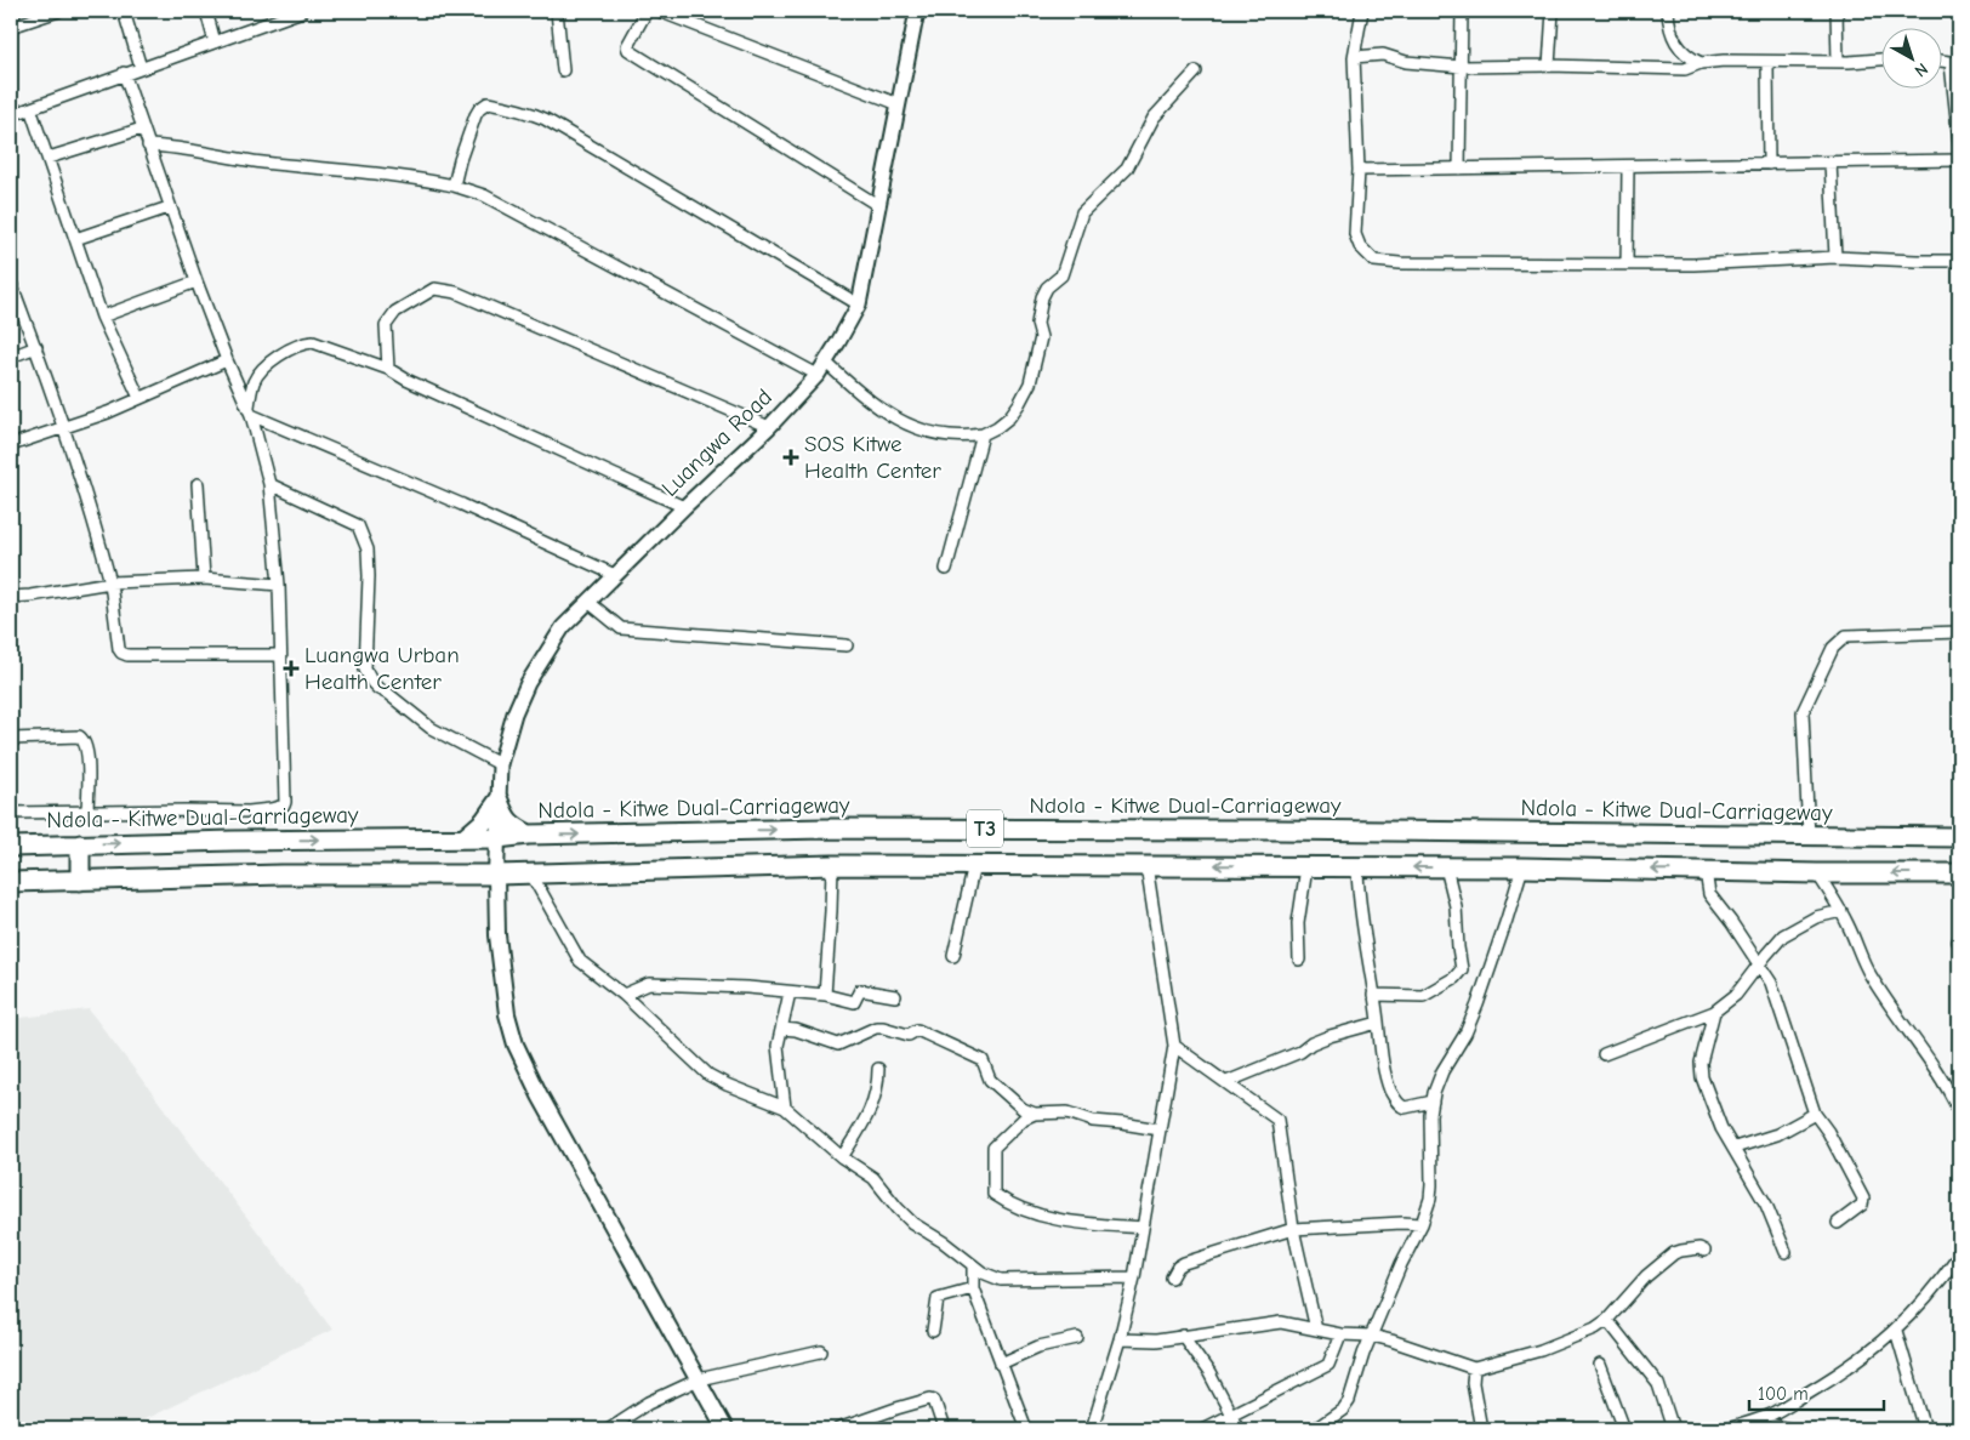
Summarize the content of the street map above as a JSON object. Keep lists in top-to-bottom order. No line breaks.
{"streets":{"highway":["Ndola - Kitwe Dual-Carriageway","T3"],"main road":["Luangwa Road"]},"crossings":[["Luangwa Road","Ndola - Kitwe Dual-Carriageway"],["Luangwa Road","T3"]],"places":{"health":["SOS Kitwe Health Center","Luangwa Urban Health Center"]},"scale_bar":"100 m","north":"bottom right"}
